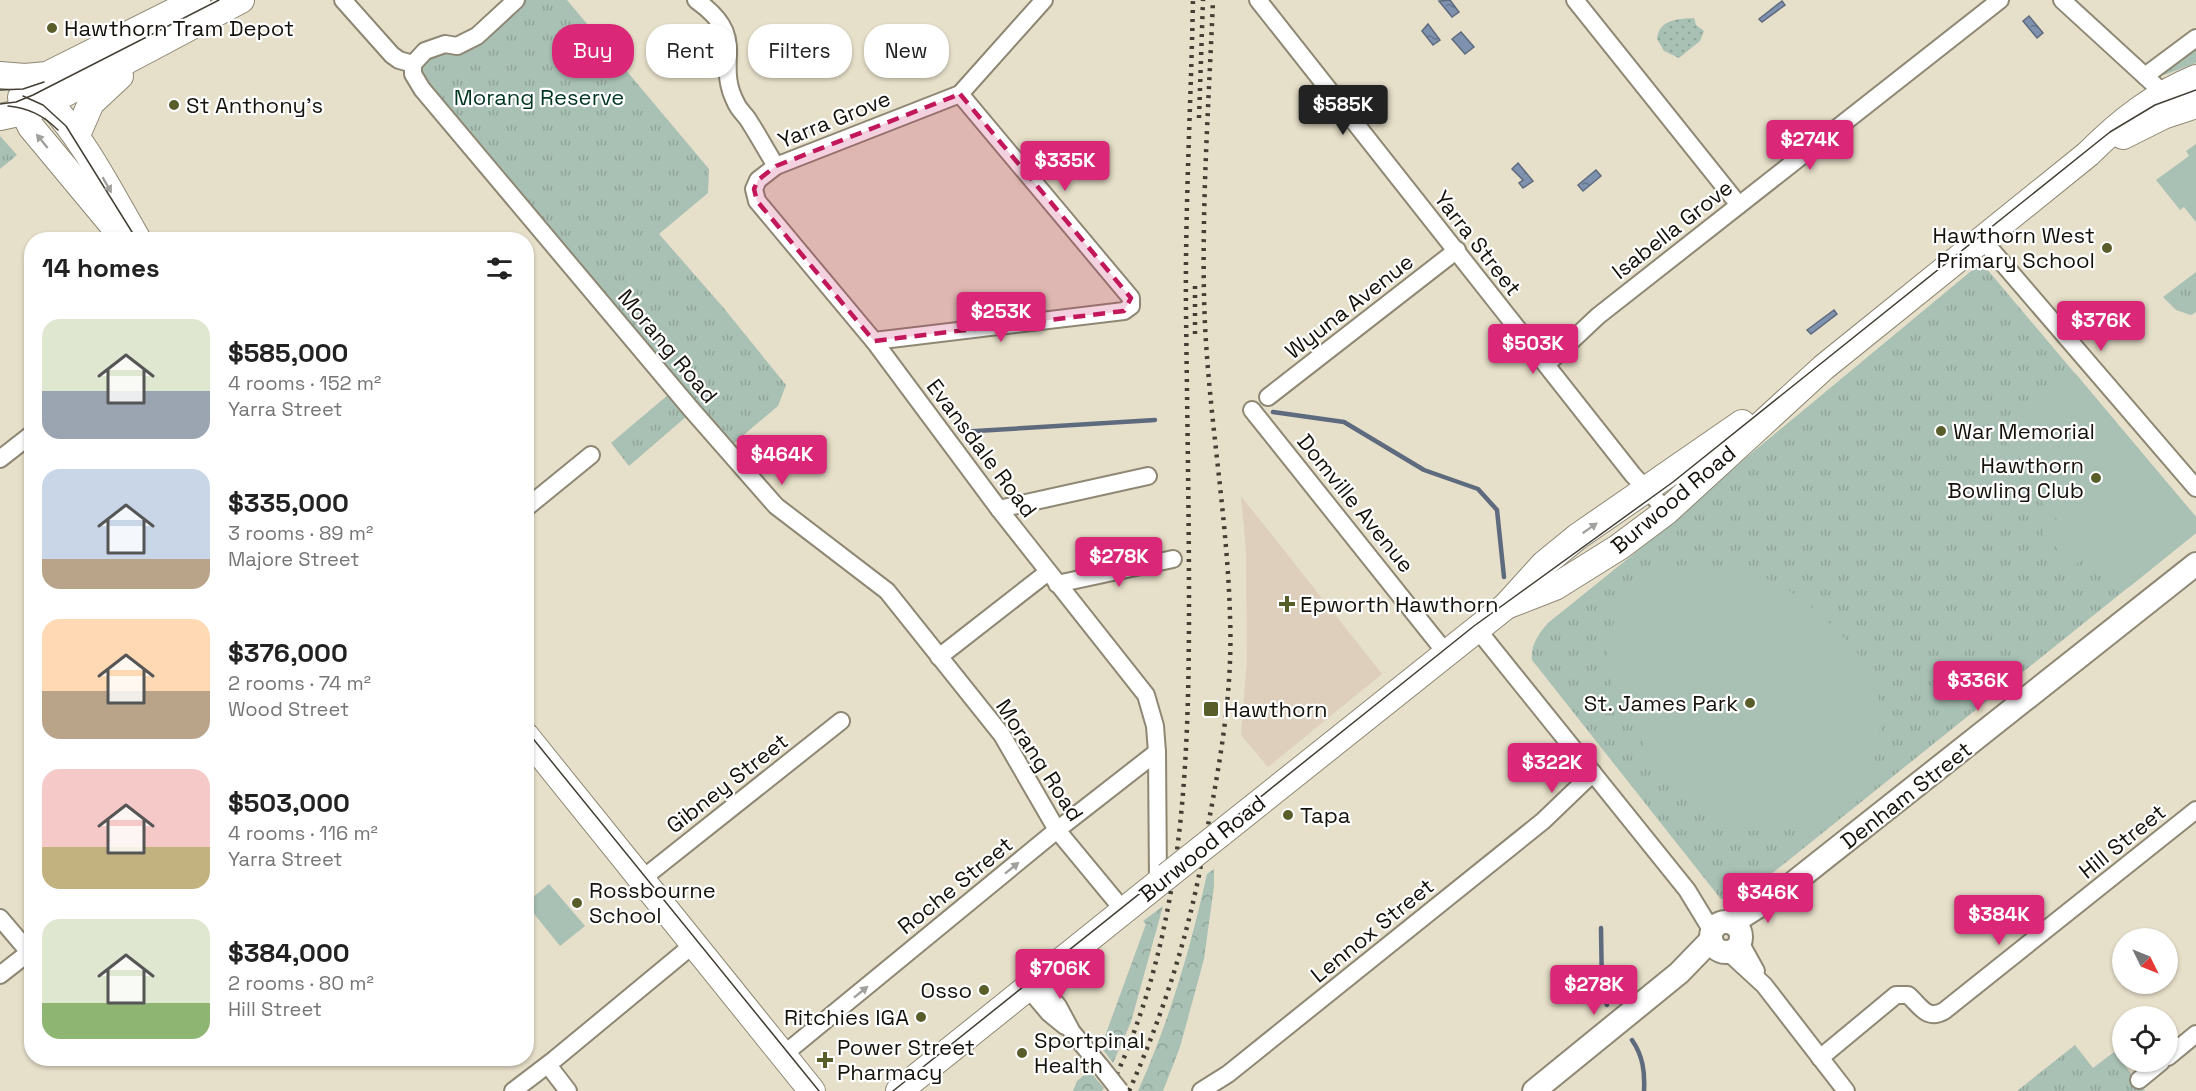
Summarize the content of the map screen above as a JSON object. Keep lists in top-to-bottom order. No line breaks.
{"streets":{"main road":["Burwood Road"],"street":["Yarra Grove","Isabella Grove","Yarra Street","Wyuna Avenue","Morang Road","Evansdale Road","Domville Avenue","Gibney Street","Denham Street","Hill Street","Roche Street","Lennox Street"]},"crossings":[["Yarra Grove","Evansdale Road"],["Isabella Grove","Yarra Street"],["Yarra Street","Wyuna Avenue"],["Yarra Street","Burwood Road"],["Morang Road","Burwood Road"],["Morang Road","Roche Street"],["Evansdale Road","Burwood Road"],["Evansdale Road","Roche Street"],["Burwood Road","Domville Avenue"]],"one_way":["Roche Street"],"parks":["Morang Reserve"],"places":{"other":["Hawthorn Tram Depot","St Anthony's","Hawthorn West Primary School","War Memorial","Hawthorn Bowling Club","St. James Park","Tapa","Rossbourne School","Osso","Ritchies IGA","Sportpinal Health"],"health":["Epworth Hawthorn","Power Street Pharmacy"],"transit":["Hawthorn"]},"north":"bottom right","page":{"chip":["Buy","Rent","Filters","New"],"price":["$585K","$274K","$335K","$253K","$376K","$503K","$464K","$278K","$336K","$322K","$346K","$384K","$706K","$278K"],"heading":"14 homes","list":[{"name":"$585,000","note":"4 rooms · 152 m² · Yarra Street"},{"name":"$335,000","note":"3 rooms · 89 m² · Majore Street"},{"name":"$376,000","note":"2 rooms · 74 m² · Wood Street"},{"name":"$503,000","note":"4 rooms · 116 m² · Yarra Street"},{"name":"$384,000","note":"2 rooms · 80 m² · Hill Street"}]}}
